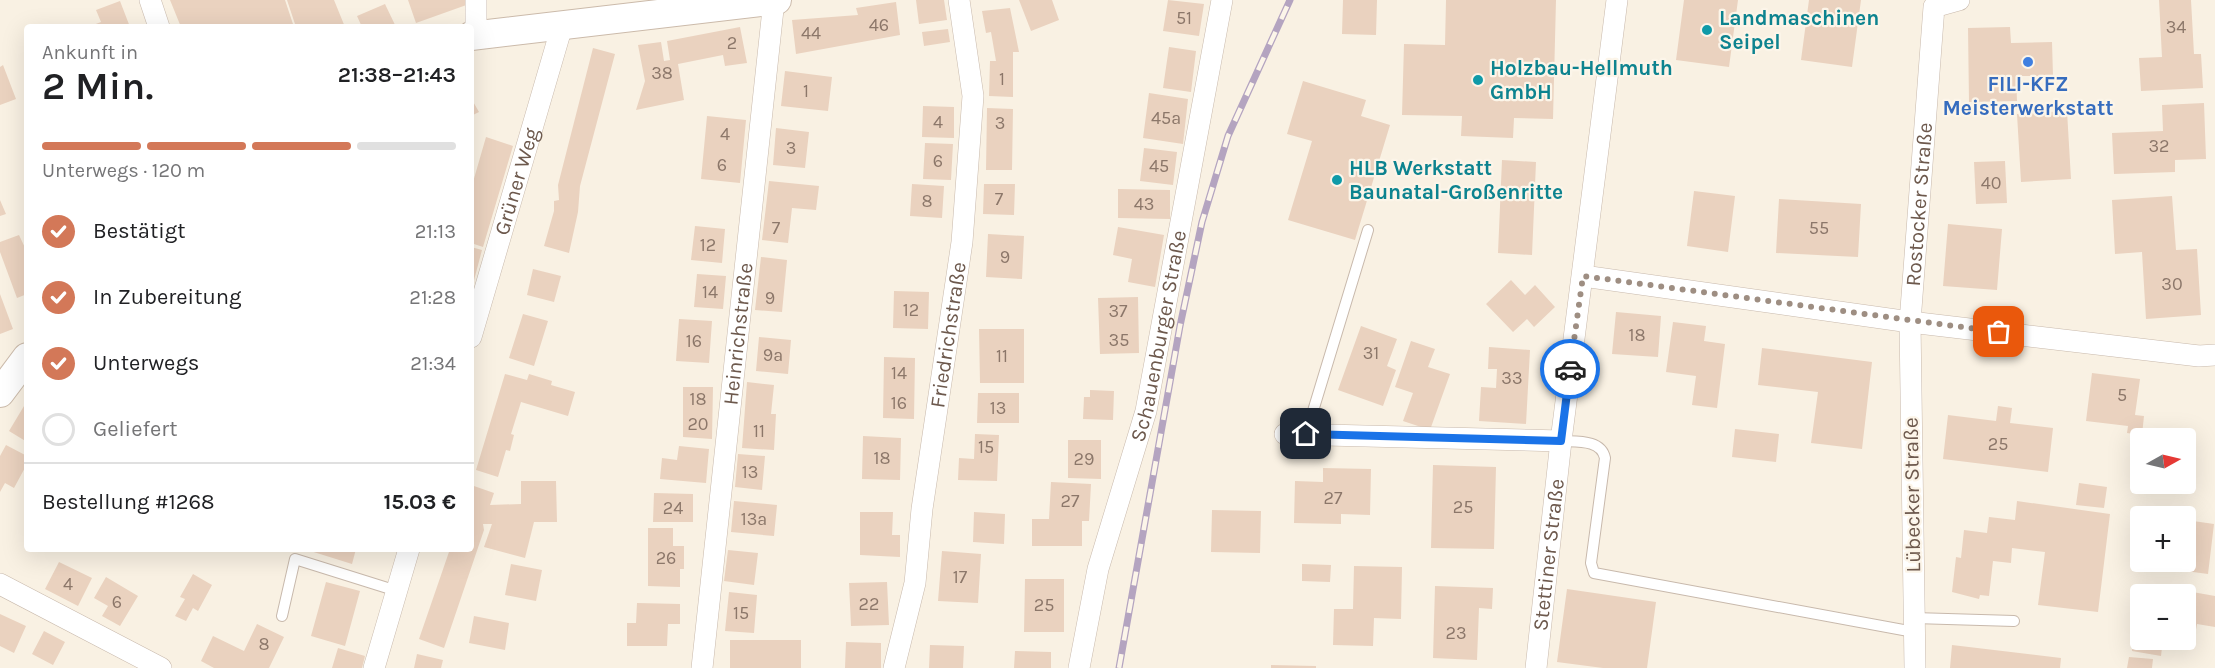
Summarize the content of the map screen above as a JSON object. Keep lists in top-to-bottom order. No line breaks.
{"streets":{"street":["Grüner Weg","Rostocker Straße","Heinrichstraße","Friedrichstraße","Schauenburger Straße","Lübecker Straße","Stettiner Straße"]},"crossings":[["Rostocker Straße","Lübecker Straße"]],"places":["Landmaschinen Seipel","FILI-KFZ Meisterwerkstatt","Holzbau-Hellmuth GmbH","HLB Werkstatt Baunatal-Großenritte"],"house_numbers":["51","46","34","44","2","38","1","1","45a","4","3","4","32","3","6","6","45","40","7","8","43","7","55","12","9","30","14","9","12","37","18","35","16","31","9a","11","14","33","5","18","16","13","20","11","25","15","18","29","13","27","27","25","24","13a","26","17","4","6","22","25","15","23","8"],"north":"right","page":{"heading":["2 Min.","Ankunft in","21:38–21:43"],"panel":["Bestellung #1268","15.03 €"],"bar":"Unterwegs · 120 m","list":[["Bestätigt","21:13"],["In Zubereitung","21:28"],["Unterwegs","21:34"],"Geliefert"],"map_buttons":["+","−"]}}
